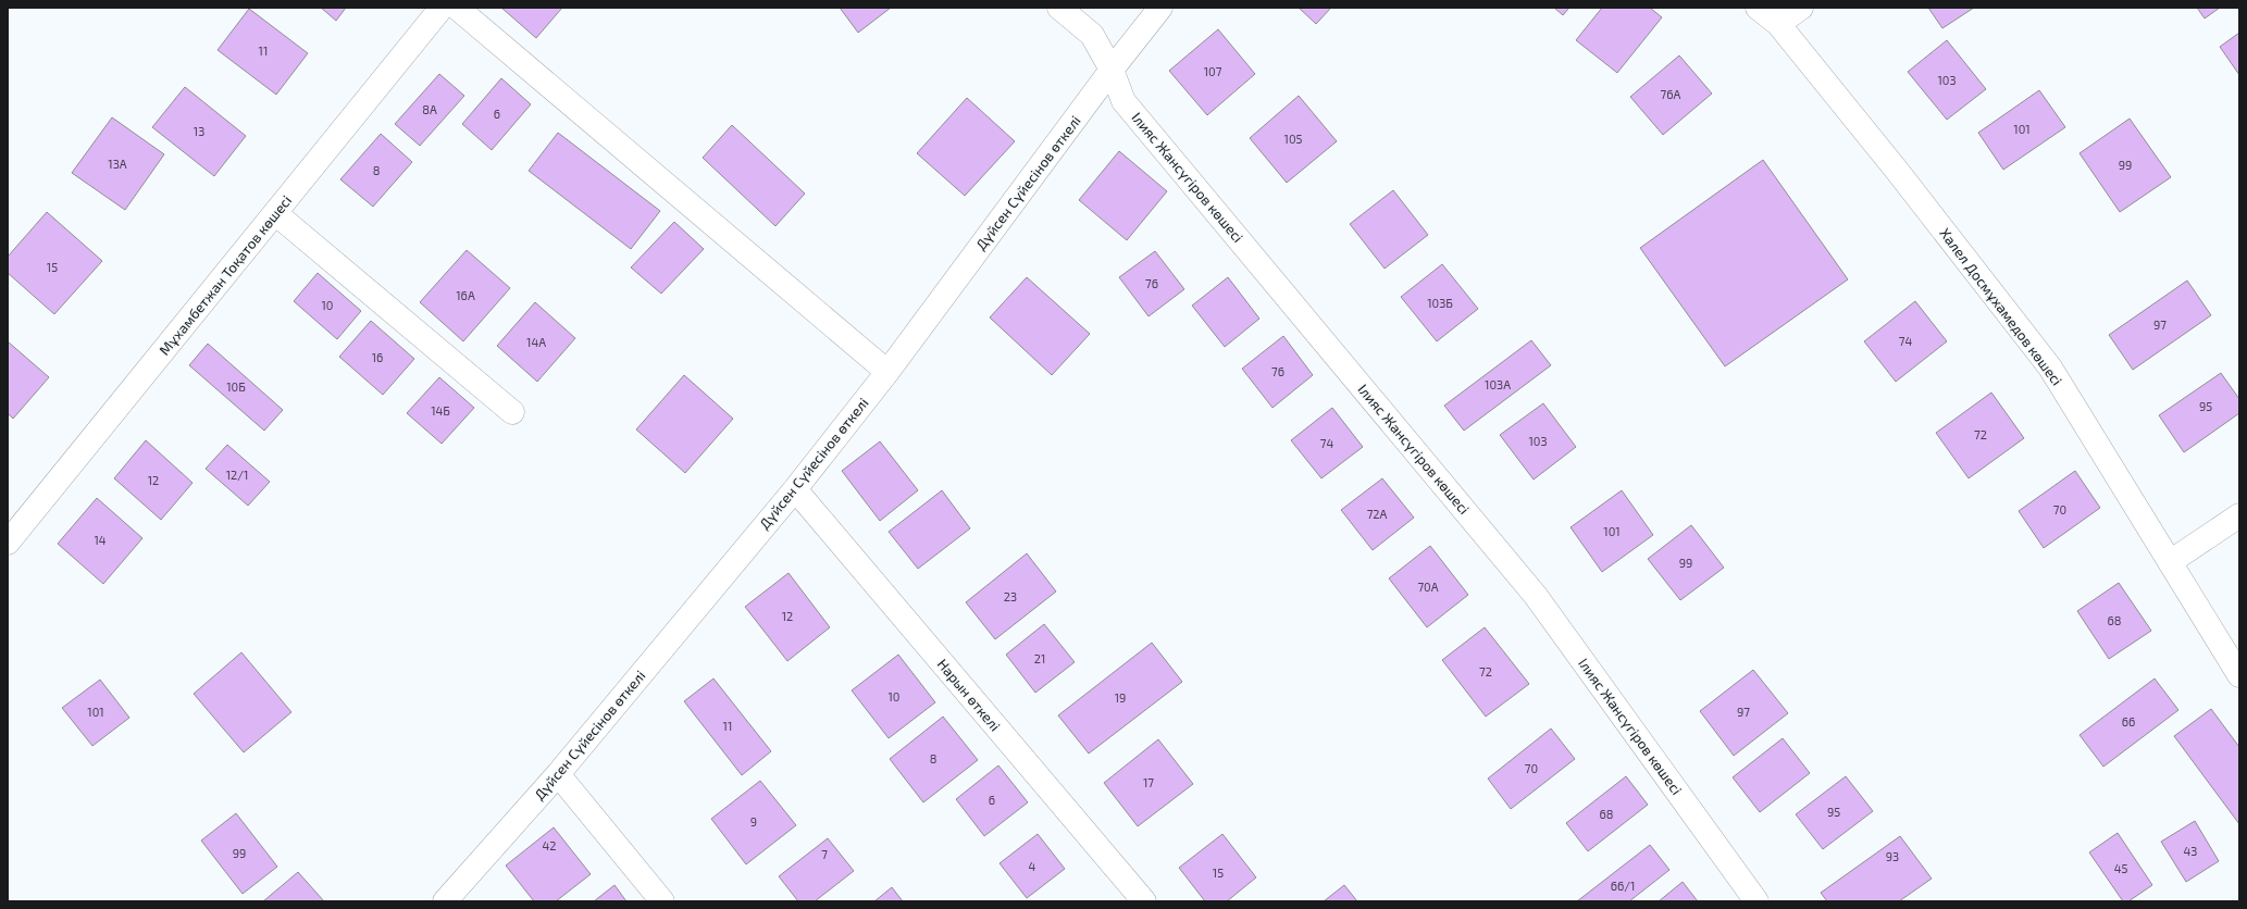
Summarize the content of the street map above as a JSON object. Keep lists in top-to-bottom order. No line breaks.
{"streets":{"street":["Ілияс Жансүгіров көшесі","Дүйсен Сүйесінов өткелі","Мұхамбетжан Тоқатов көшесі","Халел Досмұхамедов көшесі","Нарын өткелі"]},"crossings":[["Ілияс Жансүгіров көшесі","Дүйсен Сүйесінов өткелі"],["Дүйсен Сүйесінов өткелі","Нарын өткелі"]],"house_numbers":["11","107","103","76А","8А","6","101","13","105","13А","99","8","15","76","16А","103Б","10","97","74","14А","16","76","103А","10Б","95","14Б","72","103","74","12/1","12","70","72А","101","14","99","70А","23","12","68","21","72","10","19","101","97","66","11","8","70","17","6","95","68","9","42","43","99","7","93","4","45","15","66/1"]}
